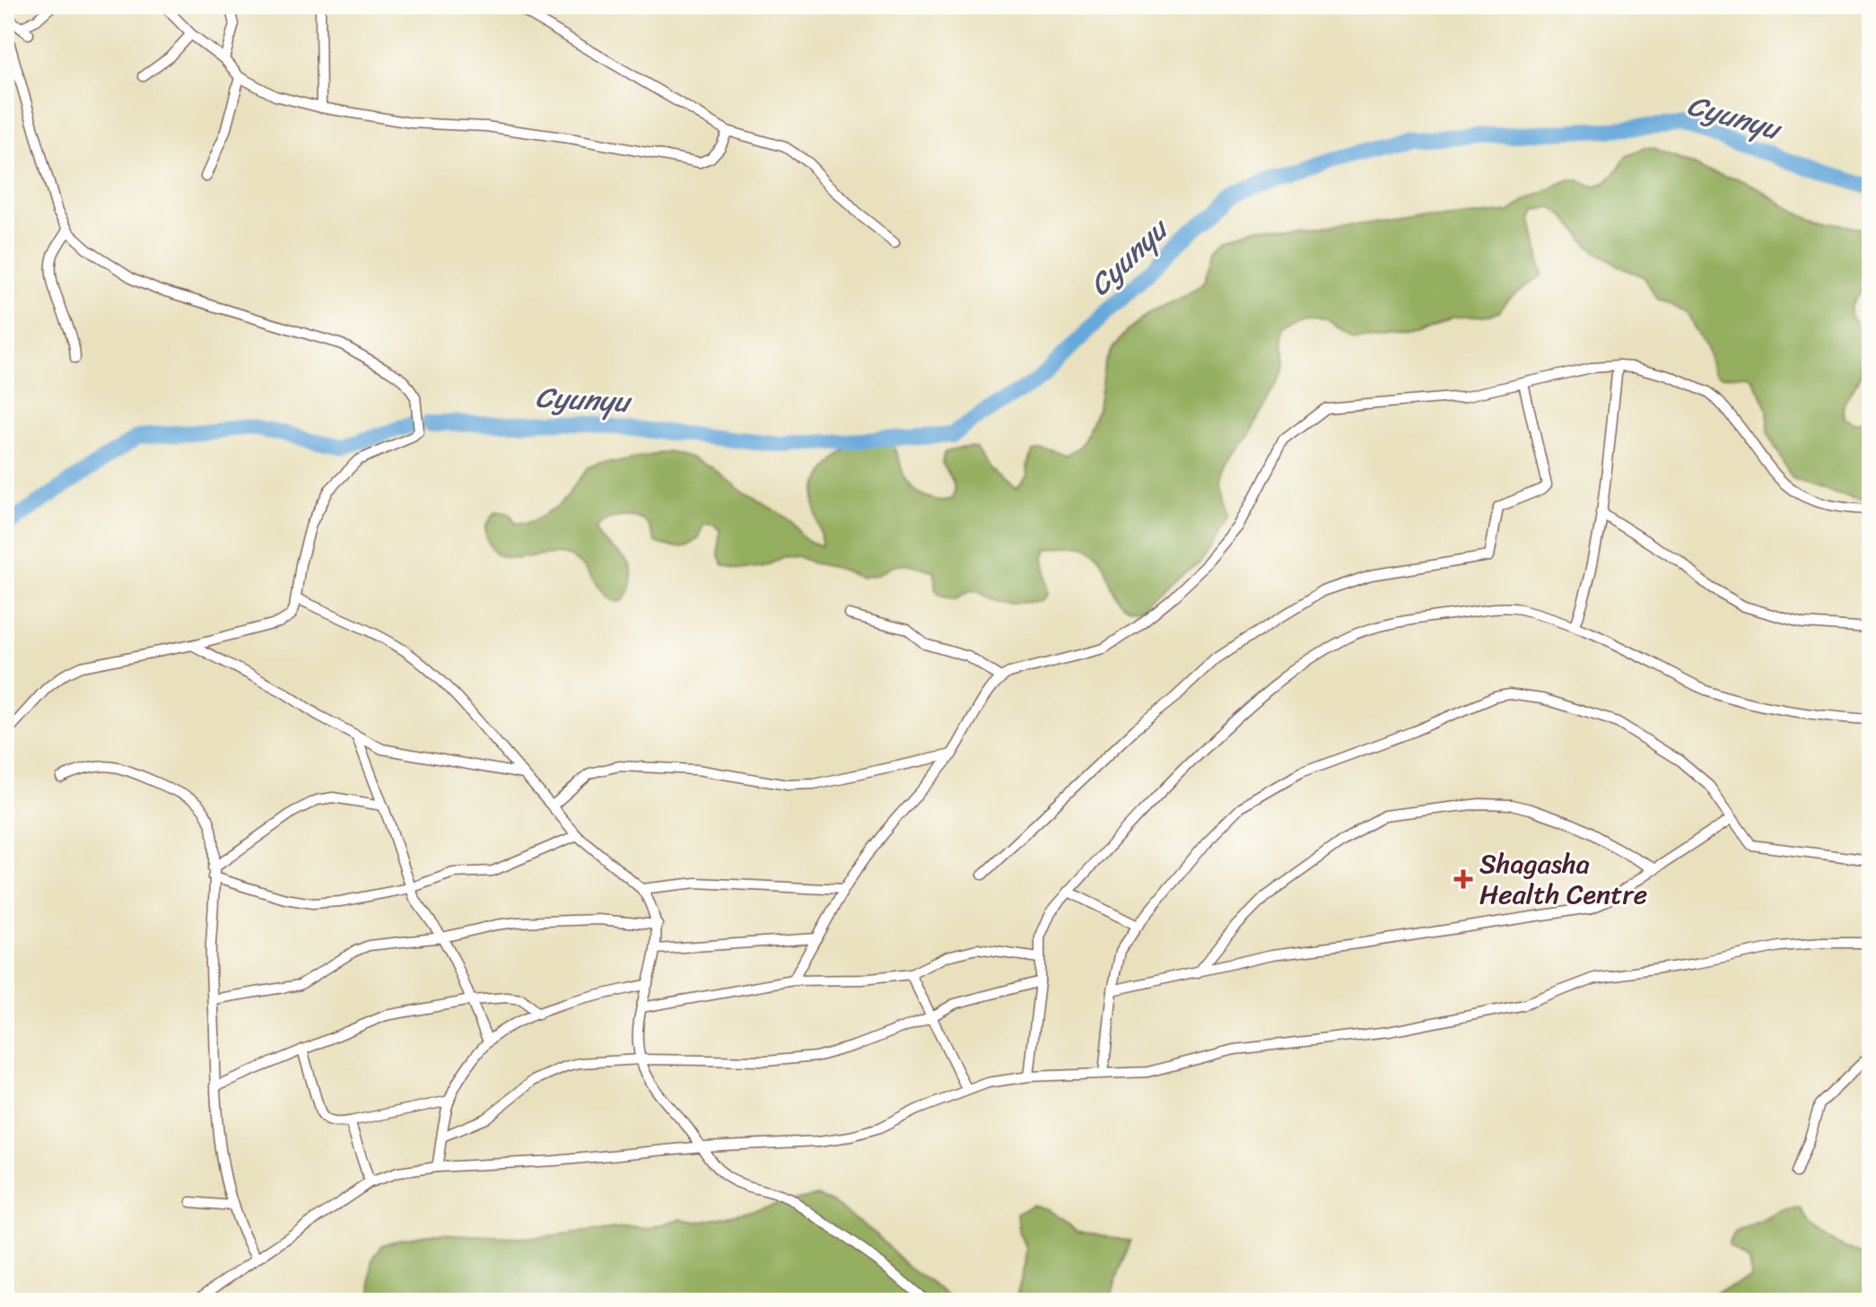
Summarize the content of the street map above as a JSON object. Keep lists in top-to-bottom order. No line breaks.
{"water":["Cyunyu"],"places":{"health":["Shagasha Health Centre"]}}
